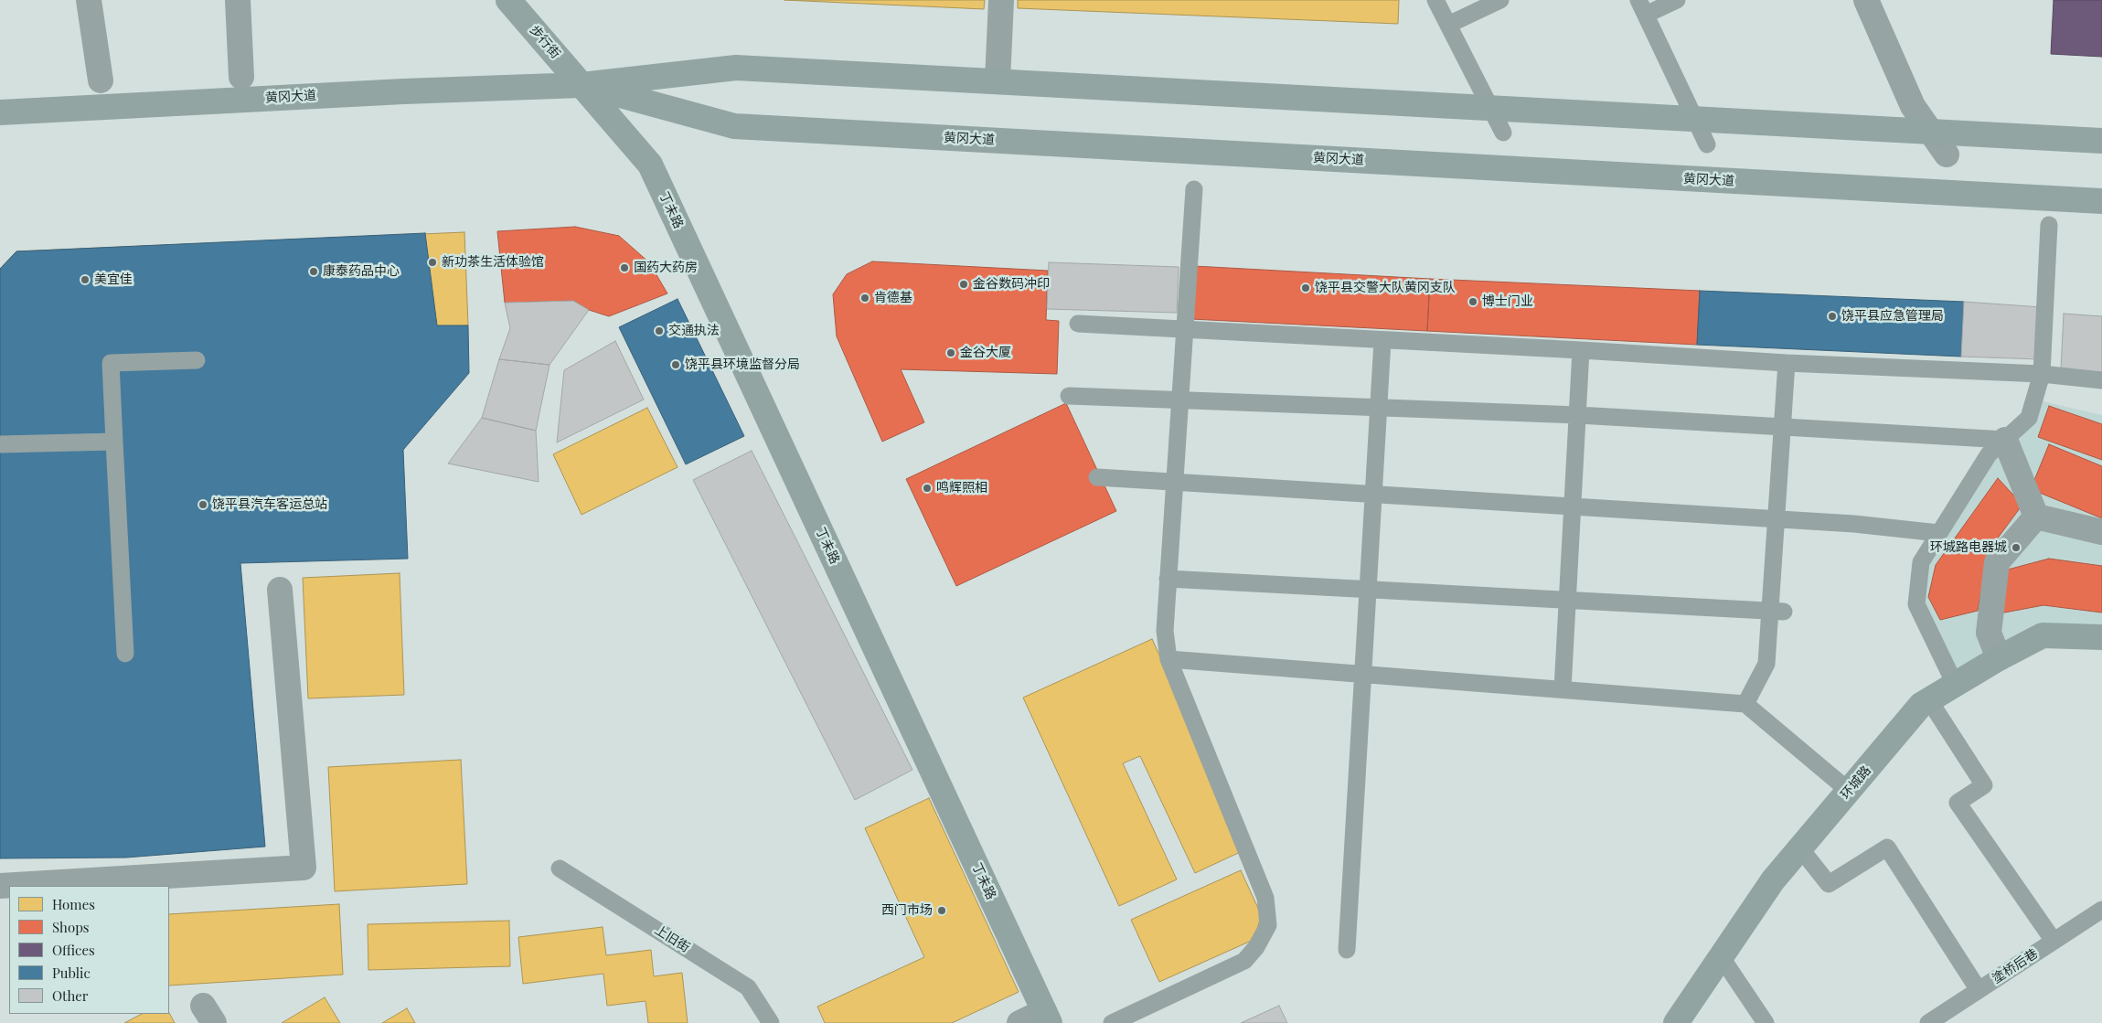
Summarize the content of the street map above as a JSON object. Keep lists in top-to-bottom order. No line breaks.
{"streets":{"main road":["步行街","黄冈大道","丁未路","环城路"],"lane":["上旧街","塗桥后巷"]},"crossings":[["步行街","黄冈大道"],["步行街","丁未路"],["黄冈大道","丁未路"]],"places":["新功茶生活体验馆","国药大药房","康泰药品中心","美宜佳","金谷数码冲印","饶平县交警大队黄冈支队","肯德基","博士门业","饶平县应急管理局","交通执法","金谷大厦","饶平县环境监督分局","鸣辉照相","饶平县汽车客运总站","环城路电器城","西门市场"],"legend":["Homes","Shops","Offices","Public","Other"]}
